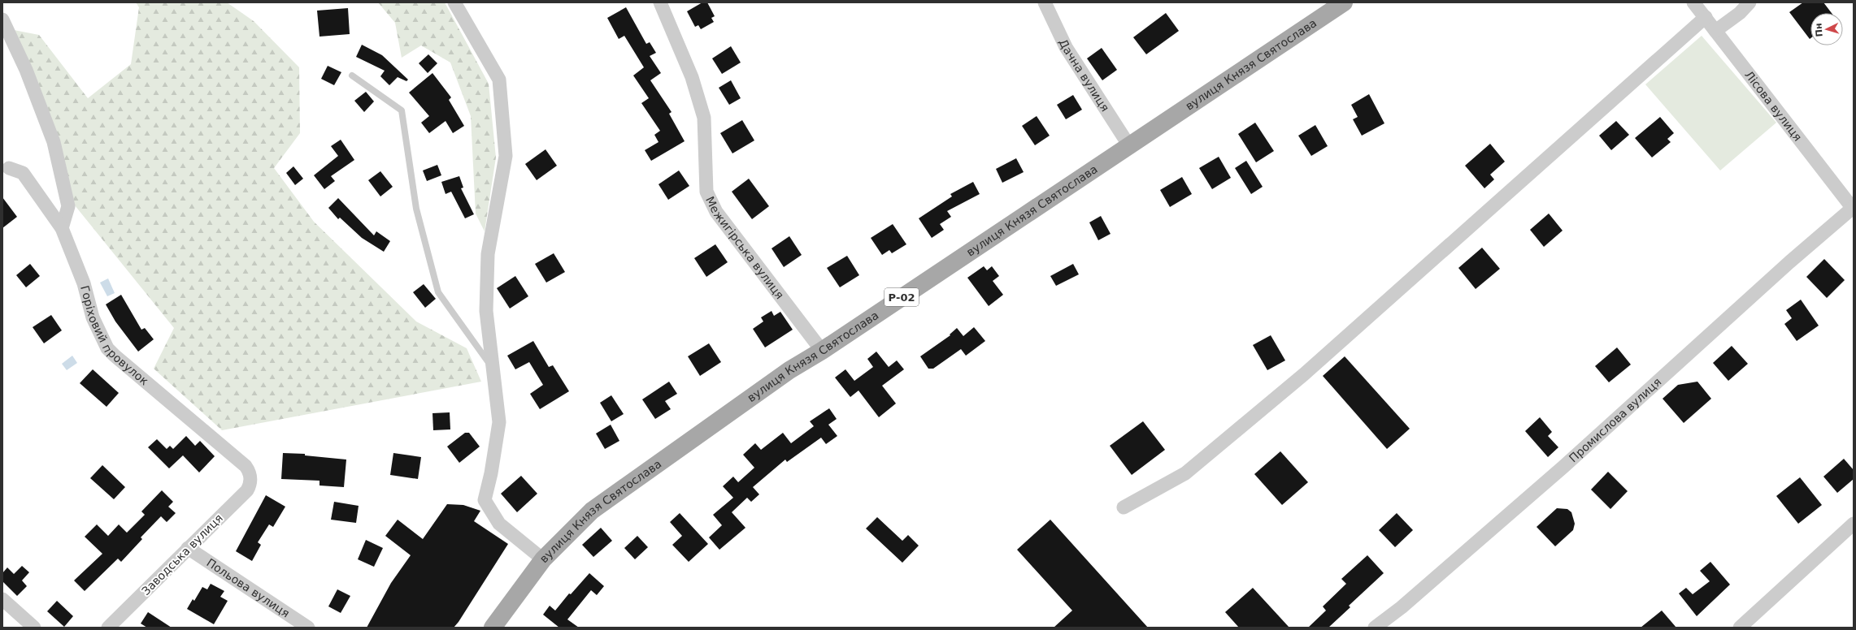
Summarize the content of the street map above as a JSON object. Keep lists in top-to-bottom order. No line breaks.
{"streets":{"main road":["вулиця Князя Святослава","Р-02"],"street":["Дачна вулиця","Лісова вулиця","Межигірська вулиця","Горіховий провулок","Промислова вулиця","Заводська вулиця","Польова вулиця"]},"crossings":[["вулиця Князя Святослава","Дачна вулиця"],["вулиця Князя Святослава","Межигірська вулиця"],["Лісова вулиця","Промислова вулиця"],["Горіховий провулок","Заводська вулиця"],["Заводська вулиця","Польова вулиця"]],"north":"left"}
